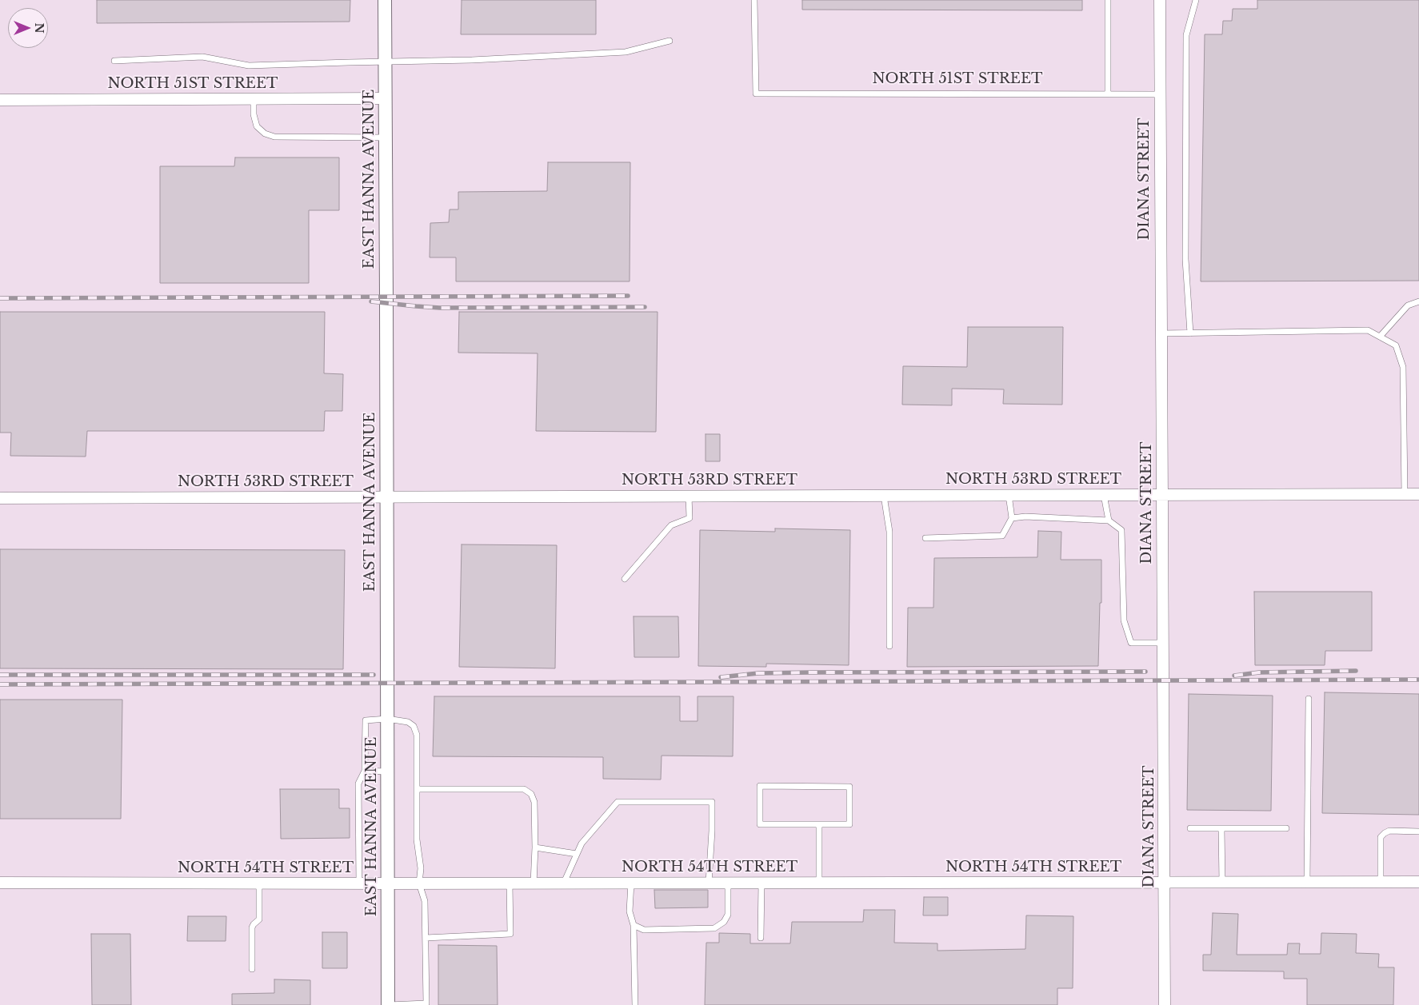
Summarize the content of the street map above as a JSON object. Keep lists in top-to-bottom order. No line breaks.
{"streets":{"street":["NORTH 51ST STREET","EAST HANNA AVENUE","DIANA STREET","NORTH 53RD STREET","NORTH 54TH STREET"]},"crossings":[["NORTH 51ST STREET","EAST HANNA AVENUE"],["NORTH 51ST STREET","DIANA STREET"],["EAST HANNA AVENUE","NORTH 53RD STREET"],["EAST HANNA AVENUE","NORTH 54TH STREET"],["DIANA STREET","NORTH 53RD STREET"],["DIANA STREET","NORTH 54TH STREET"]],"north":"right"}
